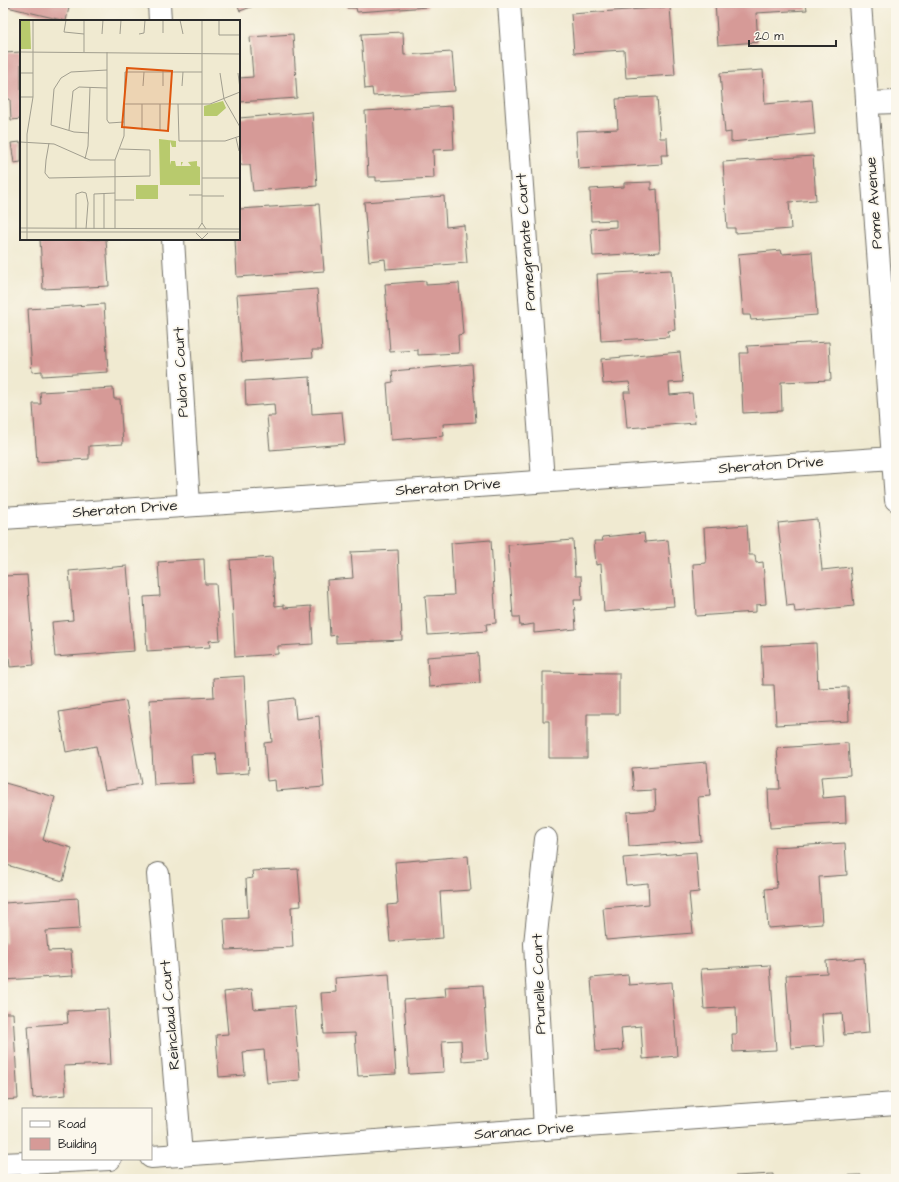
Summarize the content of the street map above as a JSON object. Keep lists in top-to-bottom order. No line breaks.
{"streets":{"street":["Pome Avenue","Pomegranate Court","Pulora Court","Sheraton Drive","Prunelle Court","Reinclaud Court","Saranac Drive"]},"crossings":[["Pome Avenue","Sheraton Drive"],["Pomegranate Court","Sheraton Drive"],["Pulora Court","Sheraton Drive"],["Prunelle Court","Saranac Drive"],["Reinclaud Court","Saranac Drive"]],"legend":["Road","Building"],"scale_bar":"20 m"}
